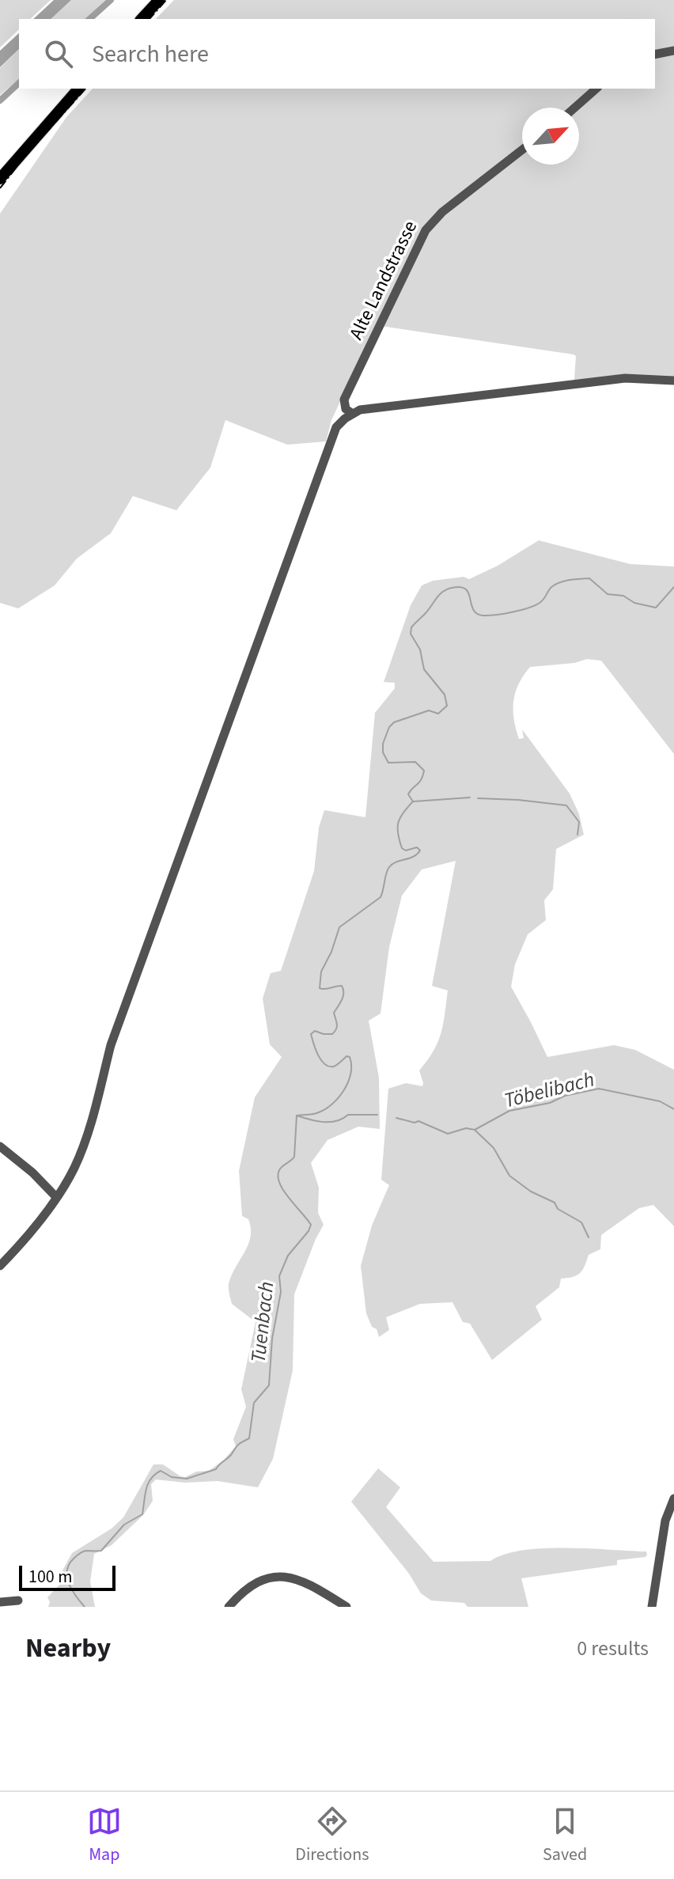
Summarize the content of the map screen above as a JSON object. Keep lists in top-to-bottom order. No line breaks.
{"streets":{"street":["Alte Landstrasse"]},"water":["Töbelibach","Tuenbach"],"scale_bar":"100 m","north":"top right","page":{"search":"Search here","scale":"100 m","heading":["Nearby","0 results"],"nav":["Map","Directions","Saved"]}}
